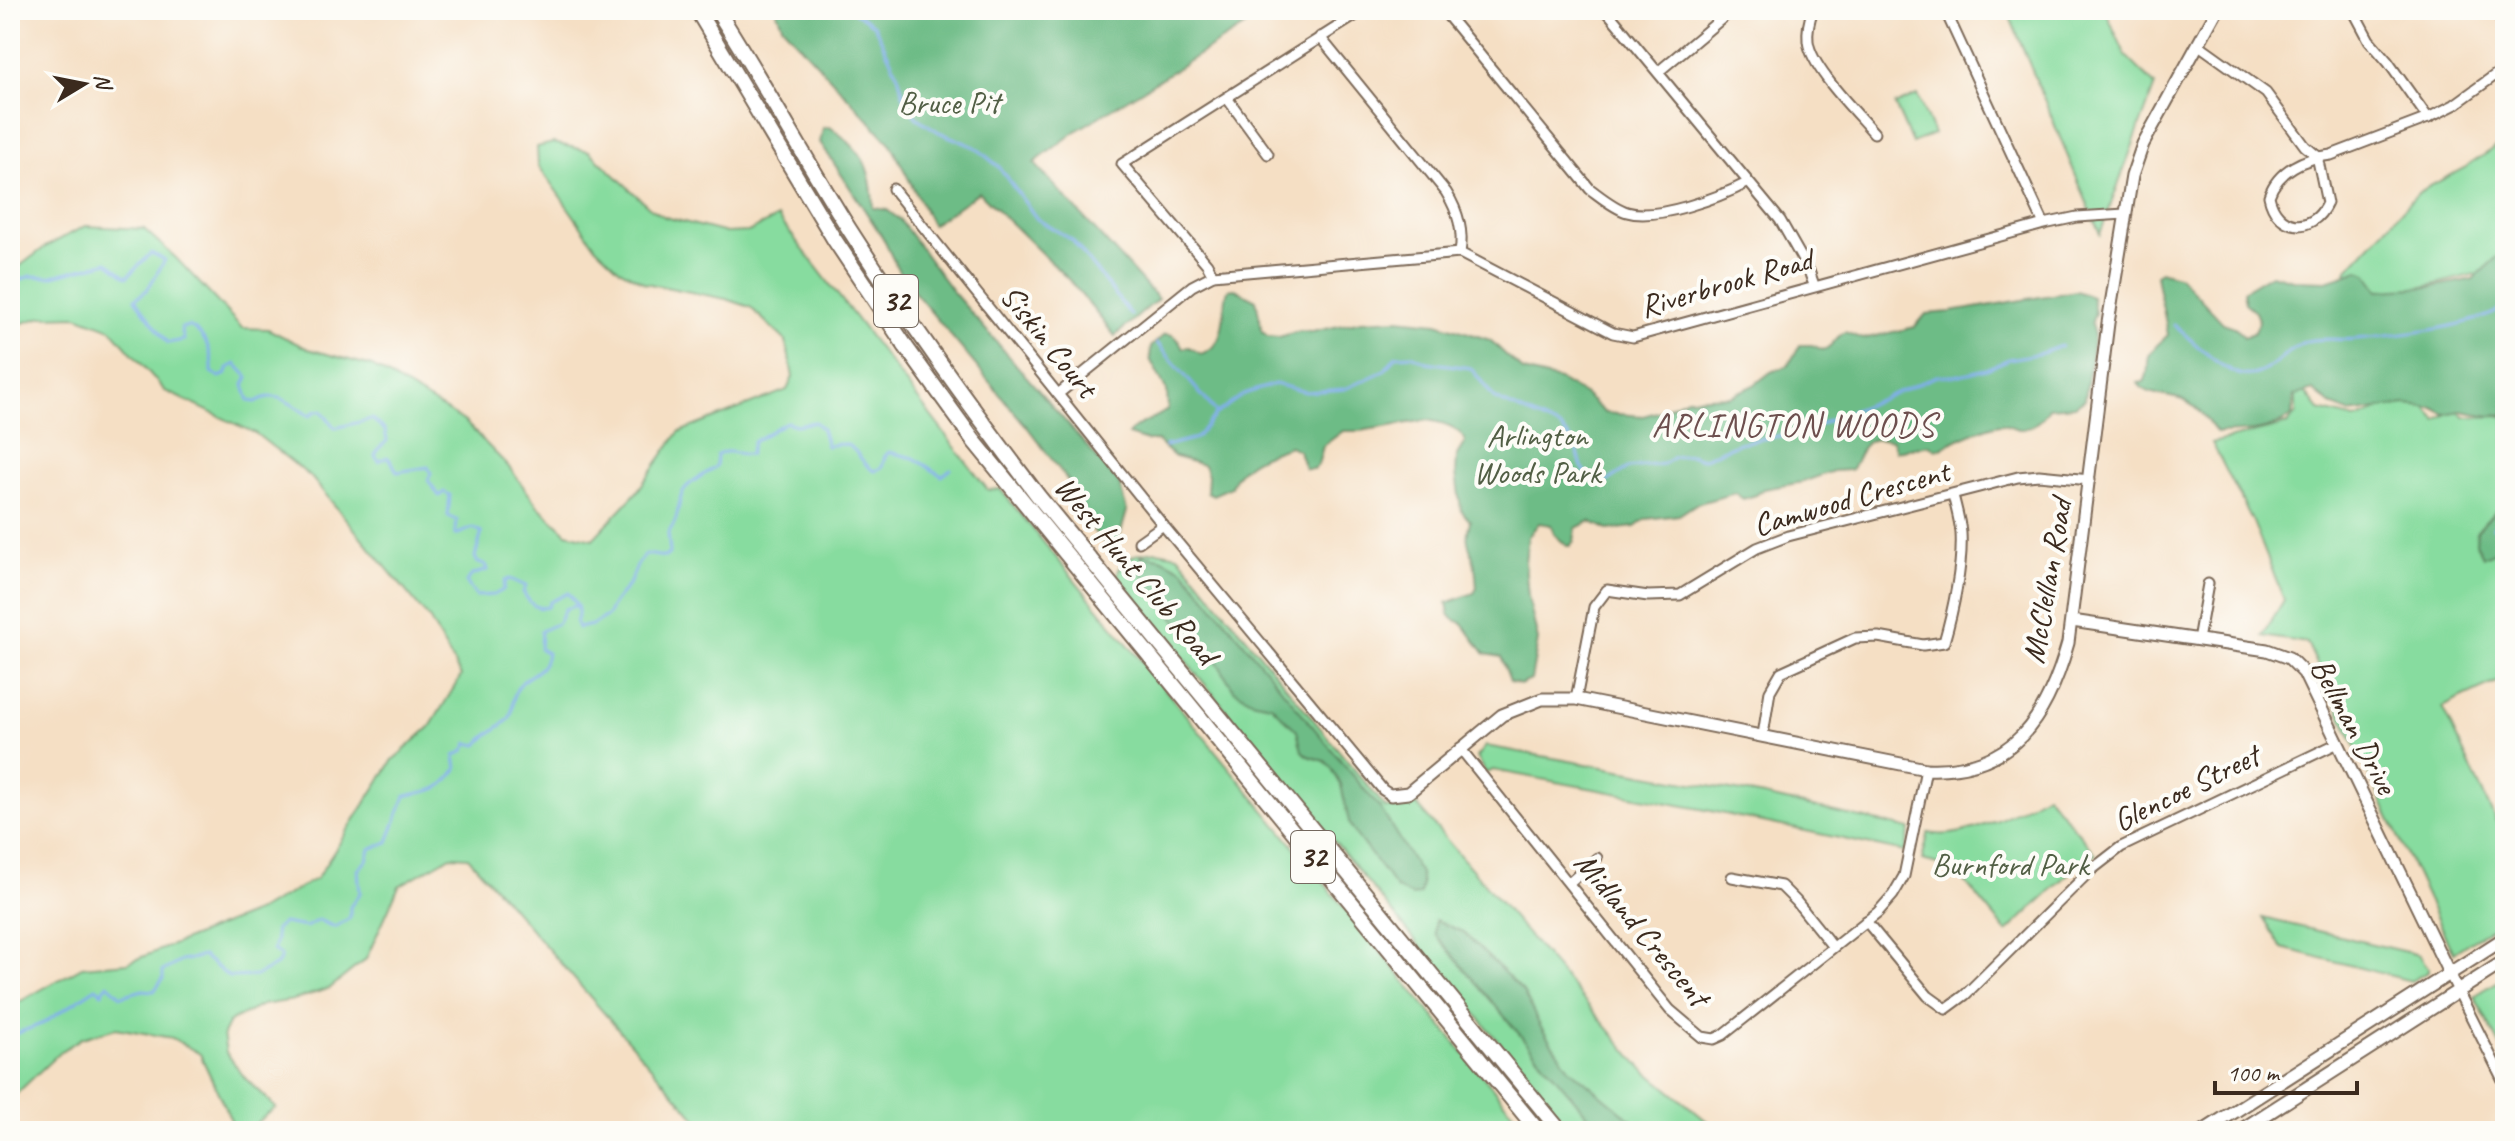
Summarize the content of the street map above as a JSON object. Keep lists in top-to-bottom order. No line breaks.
{"streets":{"main road":["32","West Hunt Club Road"],"street":["Riverbrook Road","Siskin Court","Camwood Crescent","McClellan Road","Bellman Drive","Glencoe Street","Midland Crescent"]},"crossings":[["Riverbrook Road","McClellan Road"],["Siskin Court","McClellan Road"],["Camwood Crescent","McClellan Road"],["McClellan Road","Bellman Drive"],["McClellan Road","Midland Crescent"],["Bellman Drive","Glencoe Street"],["Glencoe Street","Midland Crescent"]],"districts":["ARLINGTON WOODS"],"parks":["Bruce Pit","Arlington Woods Park","Burnford Park"],"scale_bar":"100 m","north":"right"}
